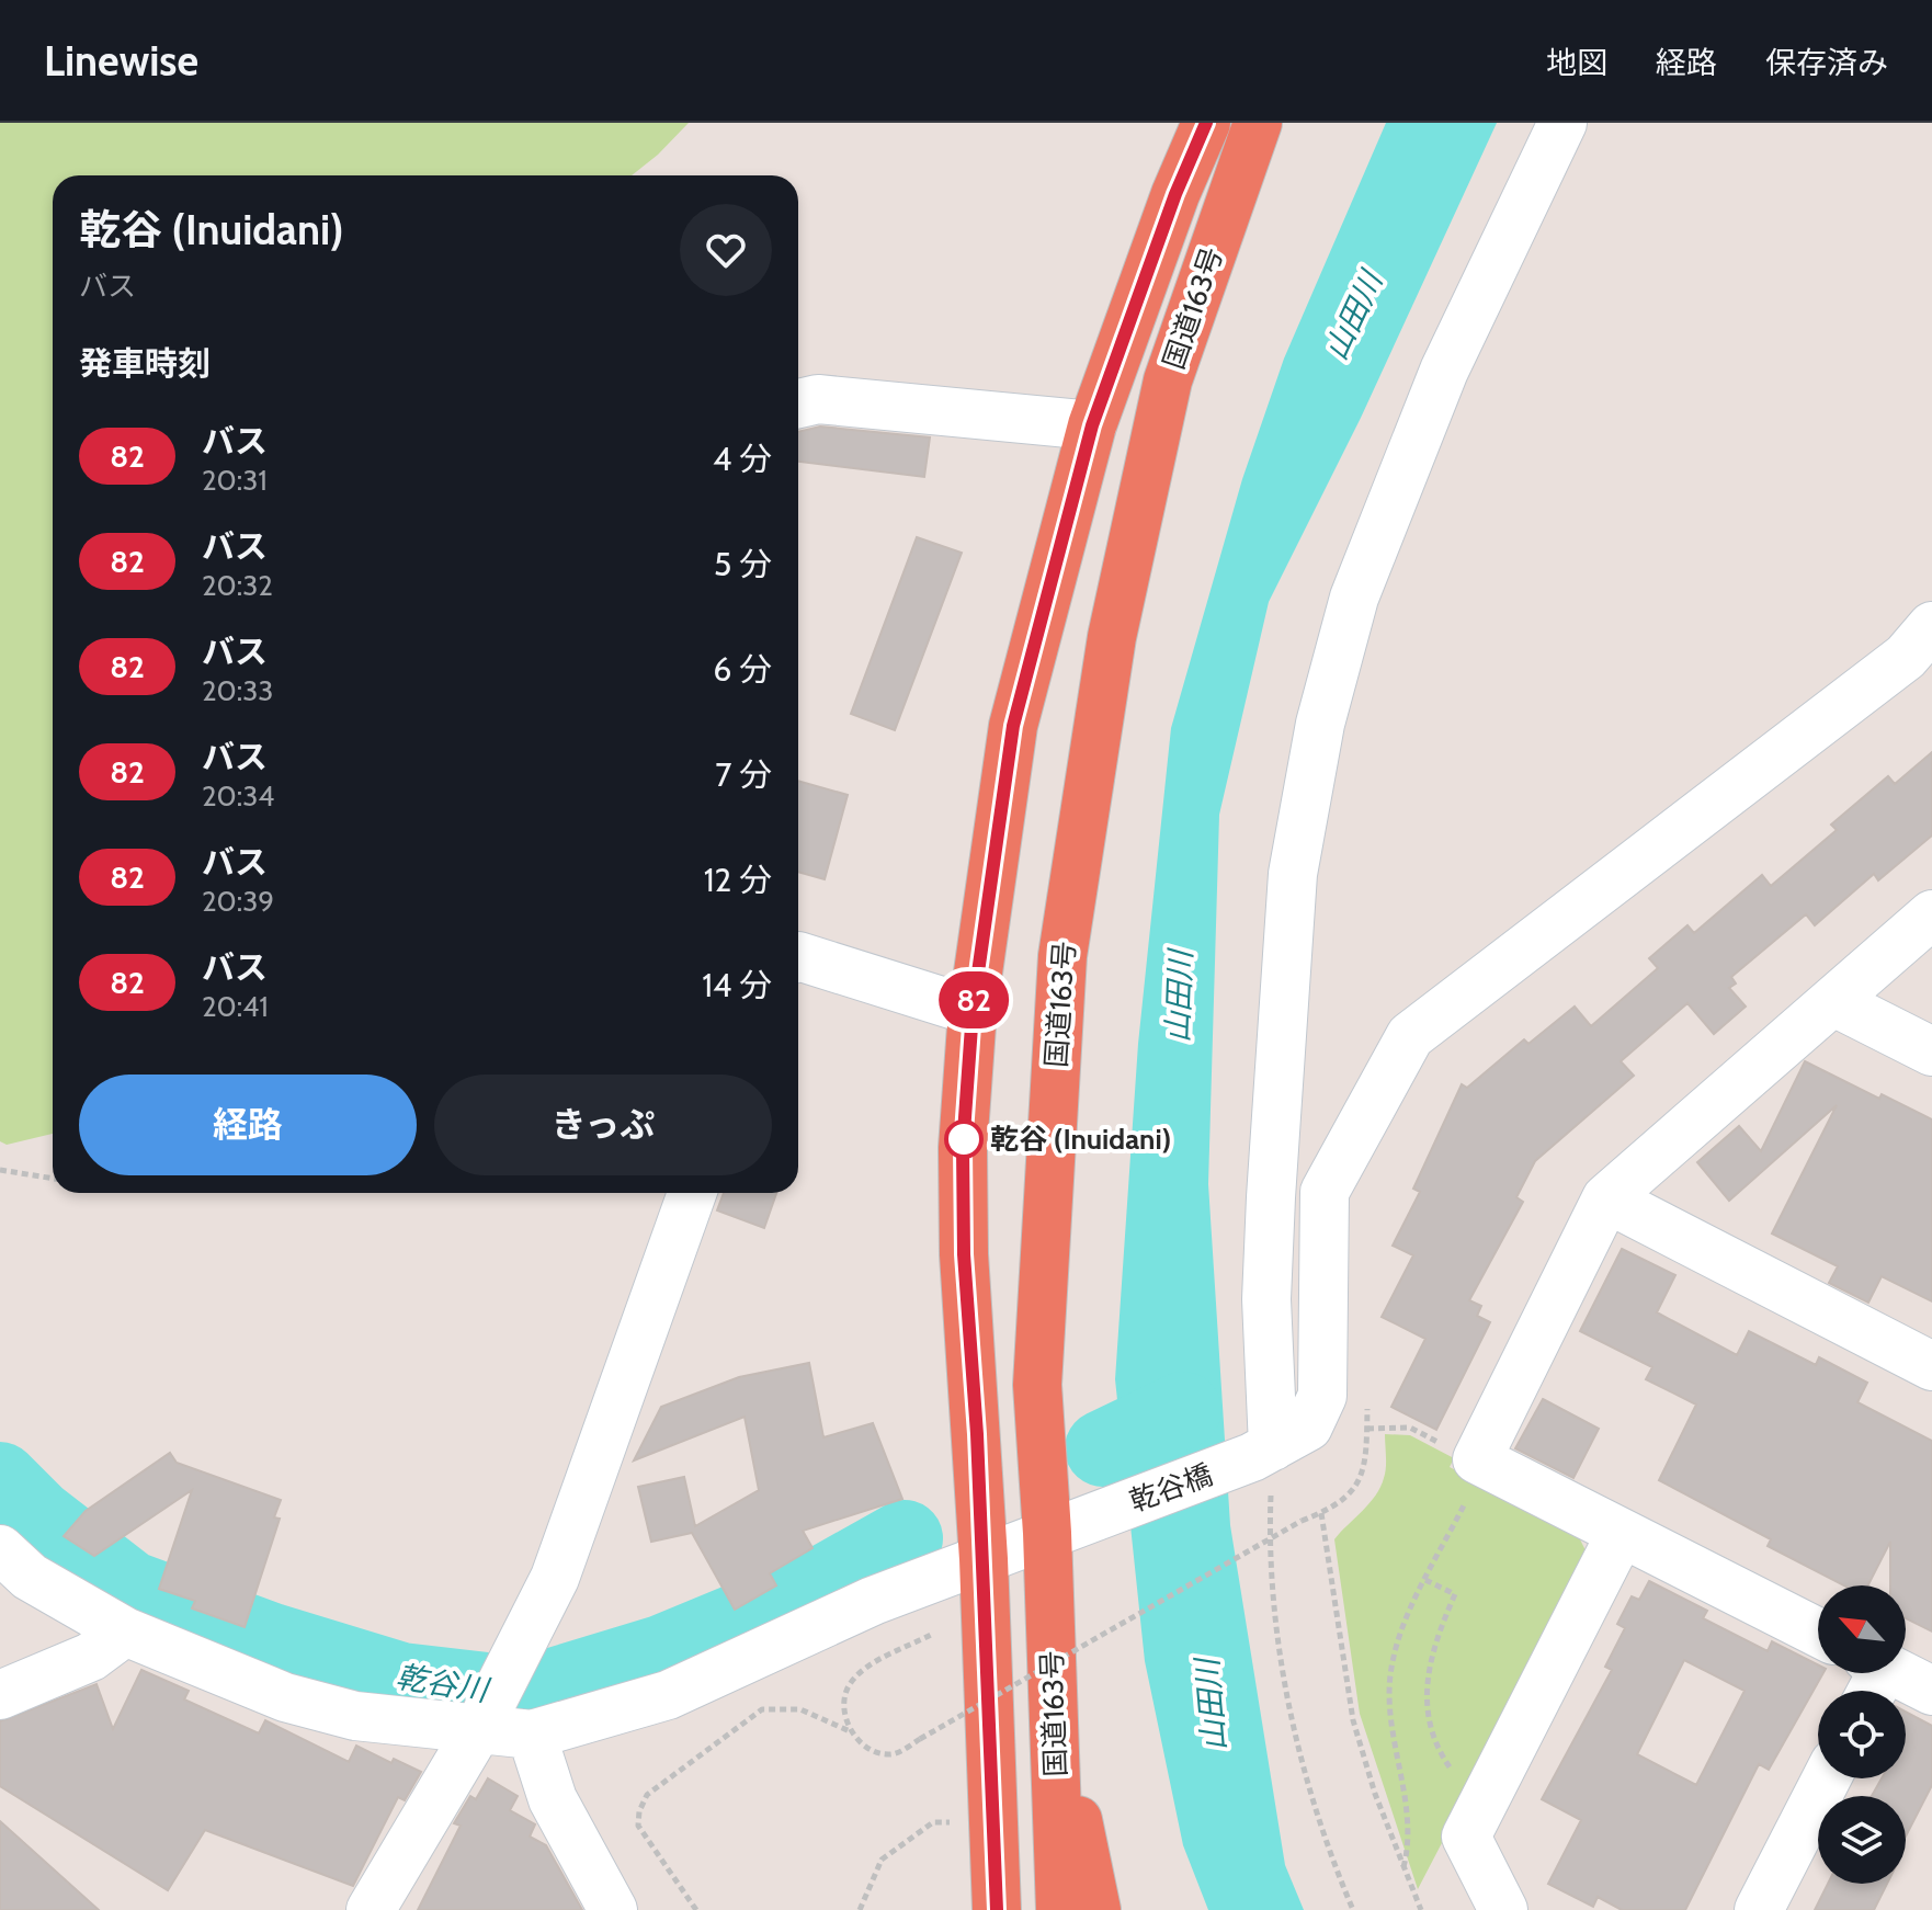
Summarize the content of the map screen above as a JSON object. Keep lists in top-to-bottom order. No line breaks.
{"streets":{"highway":["国道163号"],"street":["乾谷橋"]},"crossings":[["国道163号","乾谷橋"]],"water":["山田川","乾谷川"],"places":["乾谷 (Inuidani)"],"lines":["bus line 82"],"north":"top left","page":{"header":"Linewise","nav":["地図","経路","保存済み"],"on_map":"82","heading":[["乾谷 (Inuidani)","バス"],"発車時刻"],"list":[{"mark":"82","name":"バス","note":"20:31","value":"4 分"},{"mark":"82","name":"バス","note":"20:32","value":"5 分"},{"mark":"82","name":"バス","note":"20:33","value":"6 分"},{"mark":"82","name":"バス","note":"20:34","value":"7 分"},{"mark":"82","name":"バス","note":"20:39","value":"12 分"},{"mark":"82","name":"バス","note":"20:41","value":"14 分"}],"buttons":["経路","きっぷ"]}}
